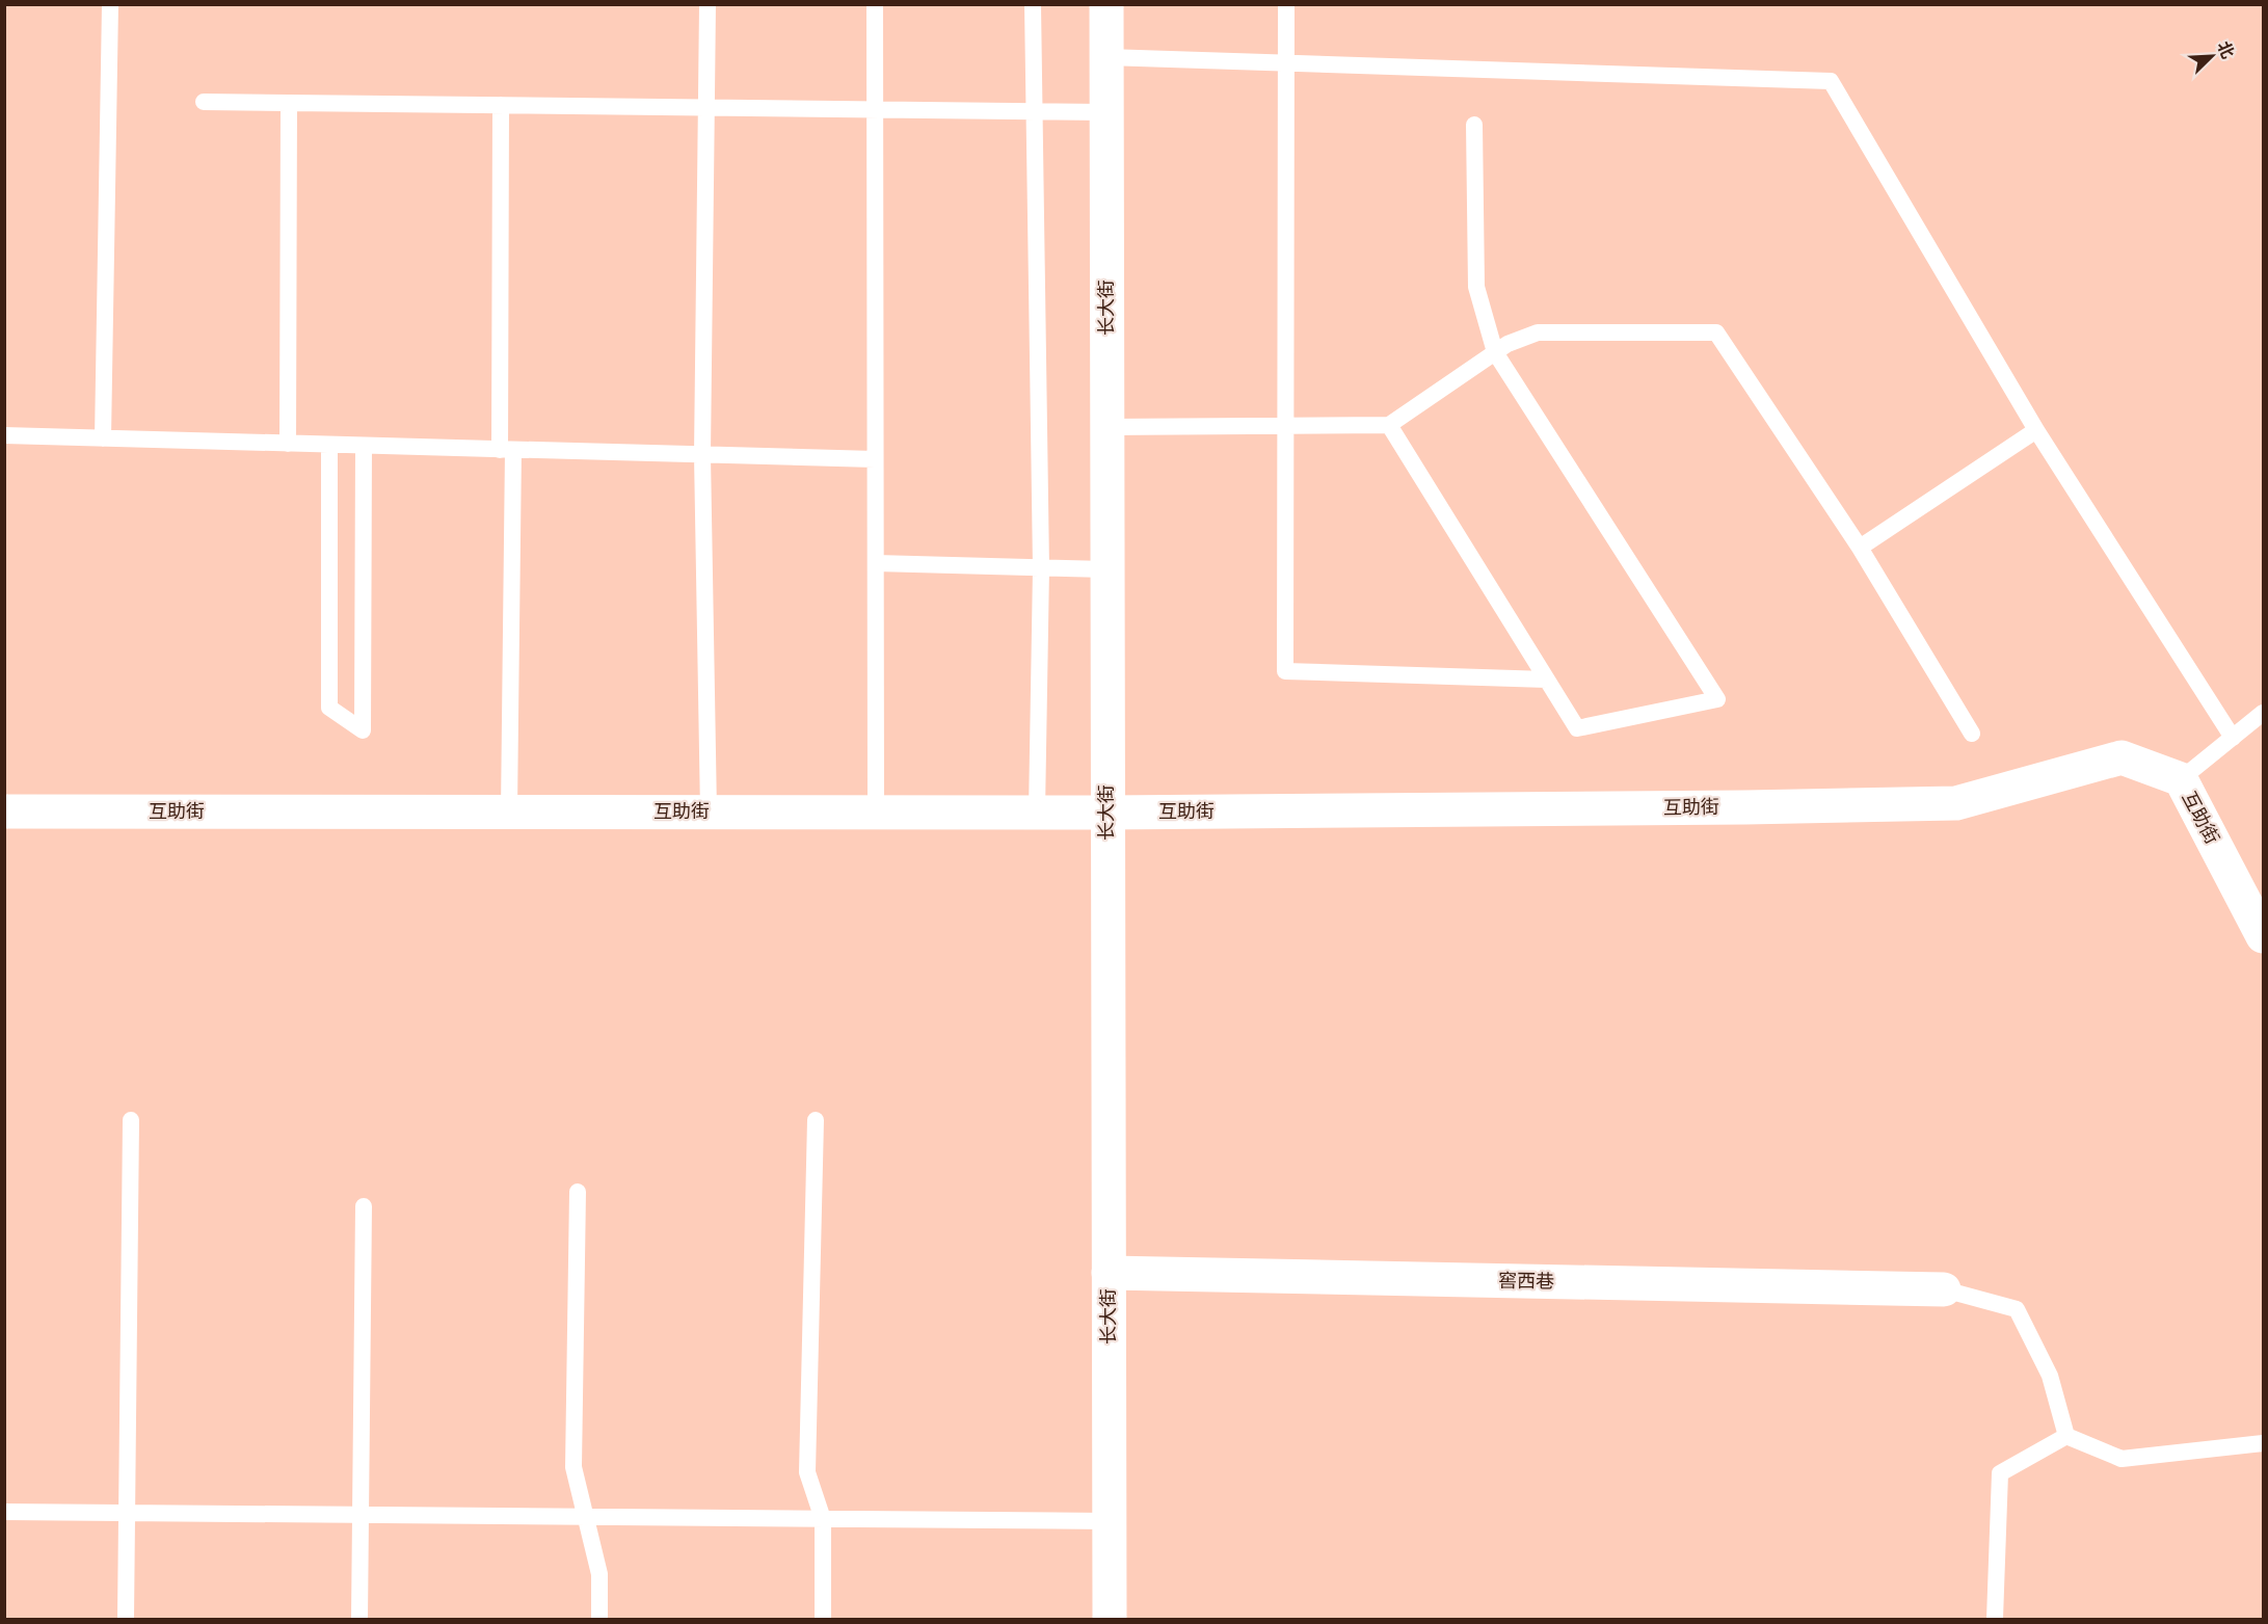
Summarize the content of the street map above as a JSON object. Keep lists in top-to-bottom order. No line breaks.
{"streets":{"street":["长大街","互助街","窖西巷"]},"crossings":[["长大街","互助街"],["长大街","窖西巷"]],"north":"top right"}
